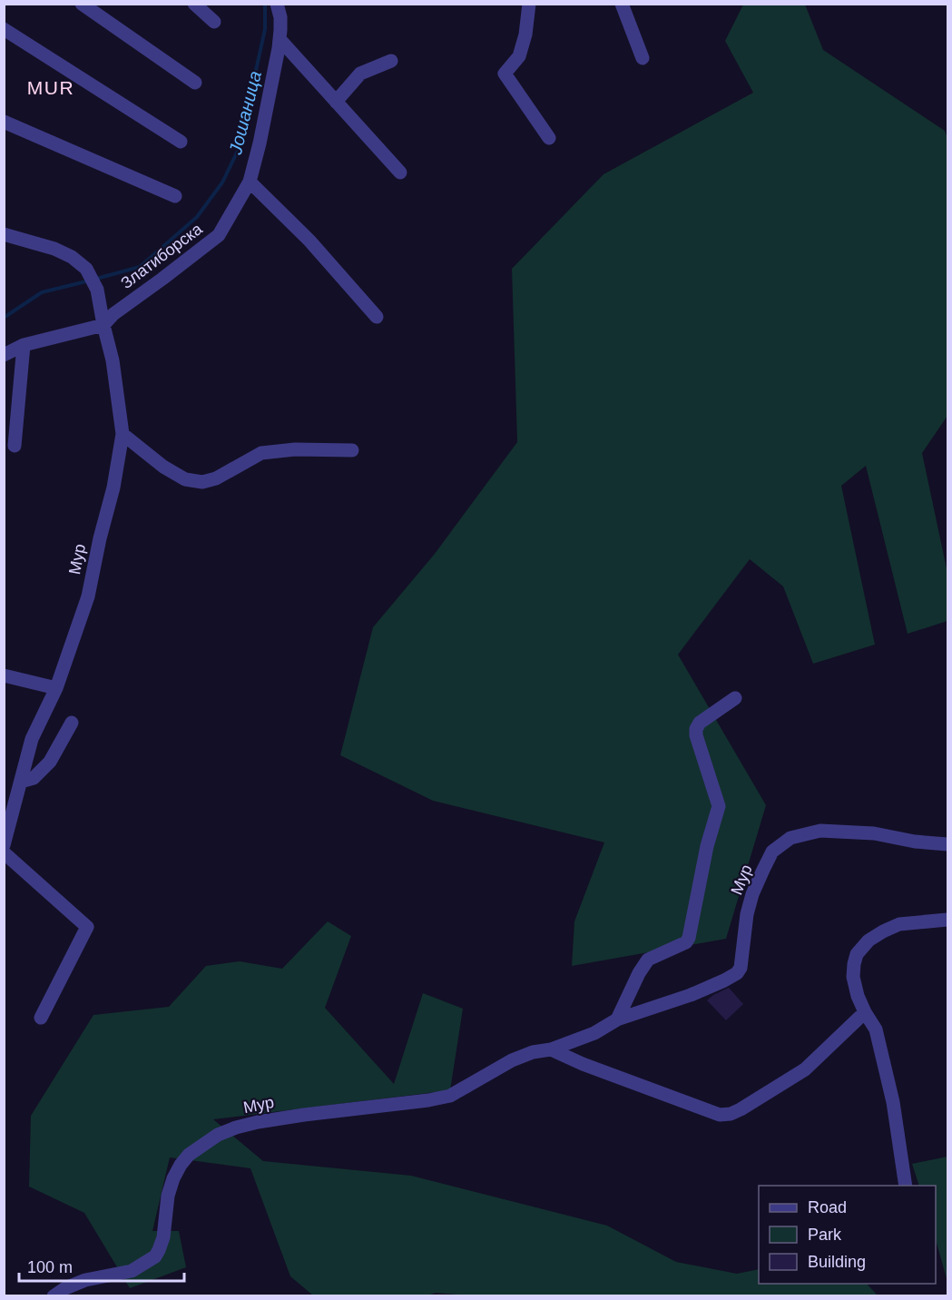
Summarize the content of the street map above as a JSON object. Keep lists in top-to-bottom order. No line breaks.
{"streets":{"street":["Златиборска","Мур"]},"crossings":[["Златиборска","Мур"]],"districts":["MUR"],"water":["Јошаница"],"legend":["Road","Park","Building"],"scale_bar":"100 m"}
